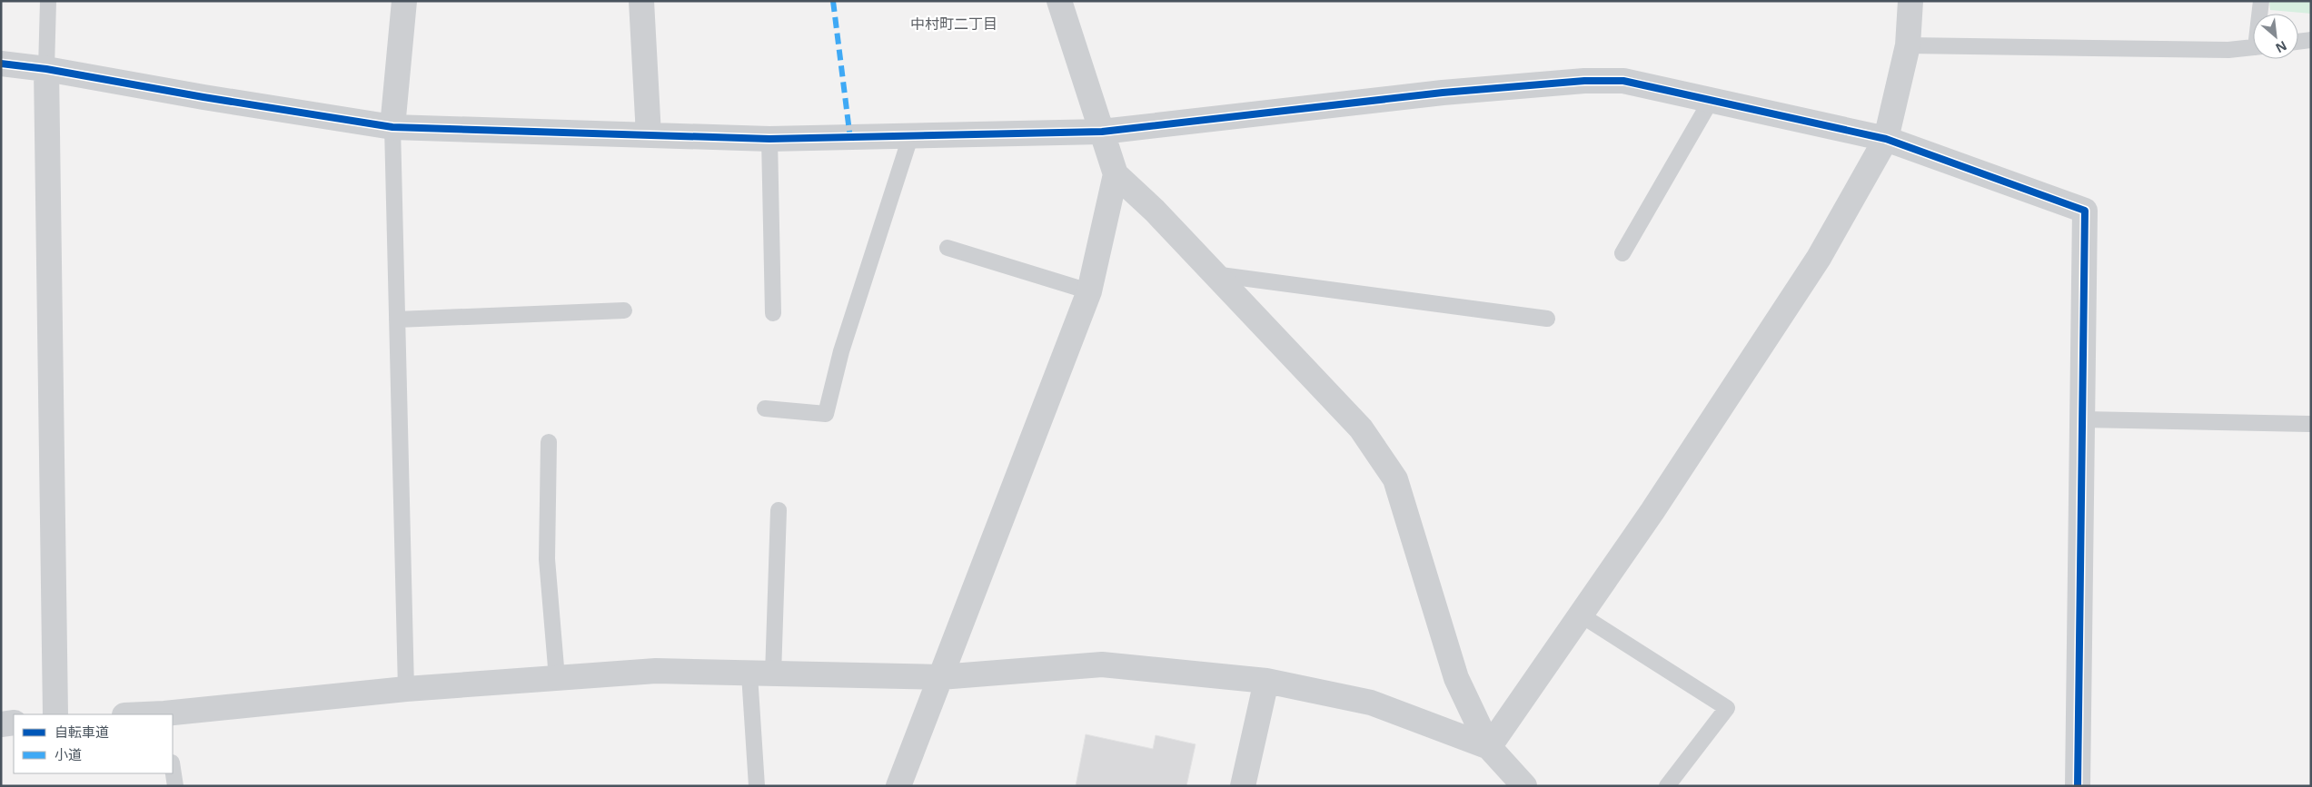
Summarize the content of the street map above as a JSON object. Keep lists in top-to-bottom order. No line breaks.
{"districts":["中村町二丁目"],"legend":["自転車道","小道"],"north":"bottom right"}
